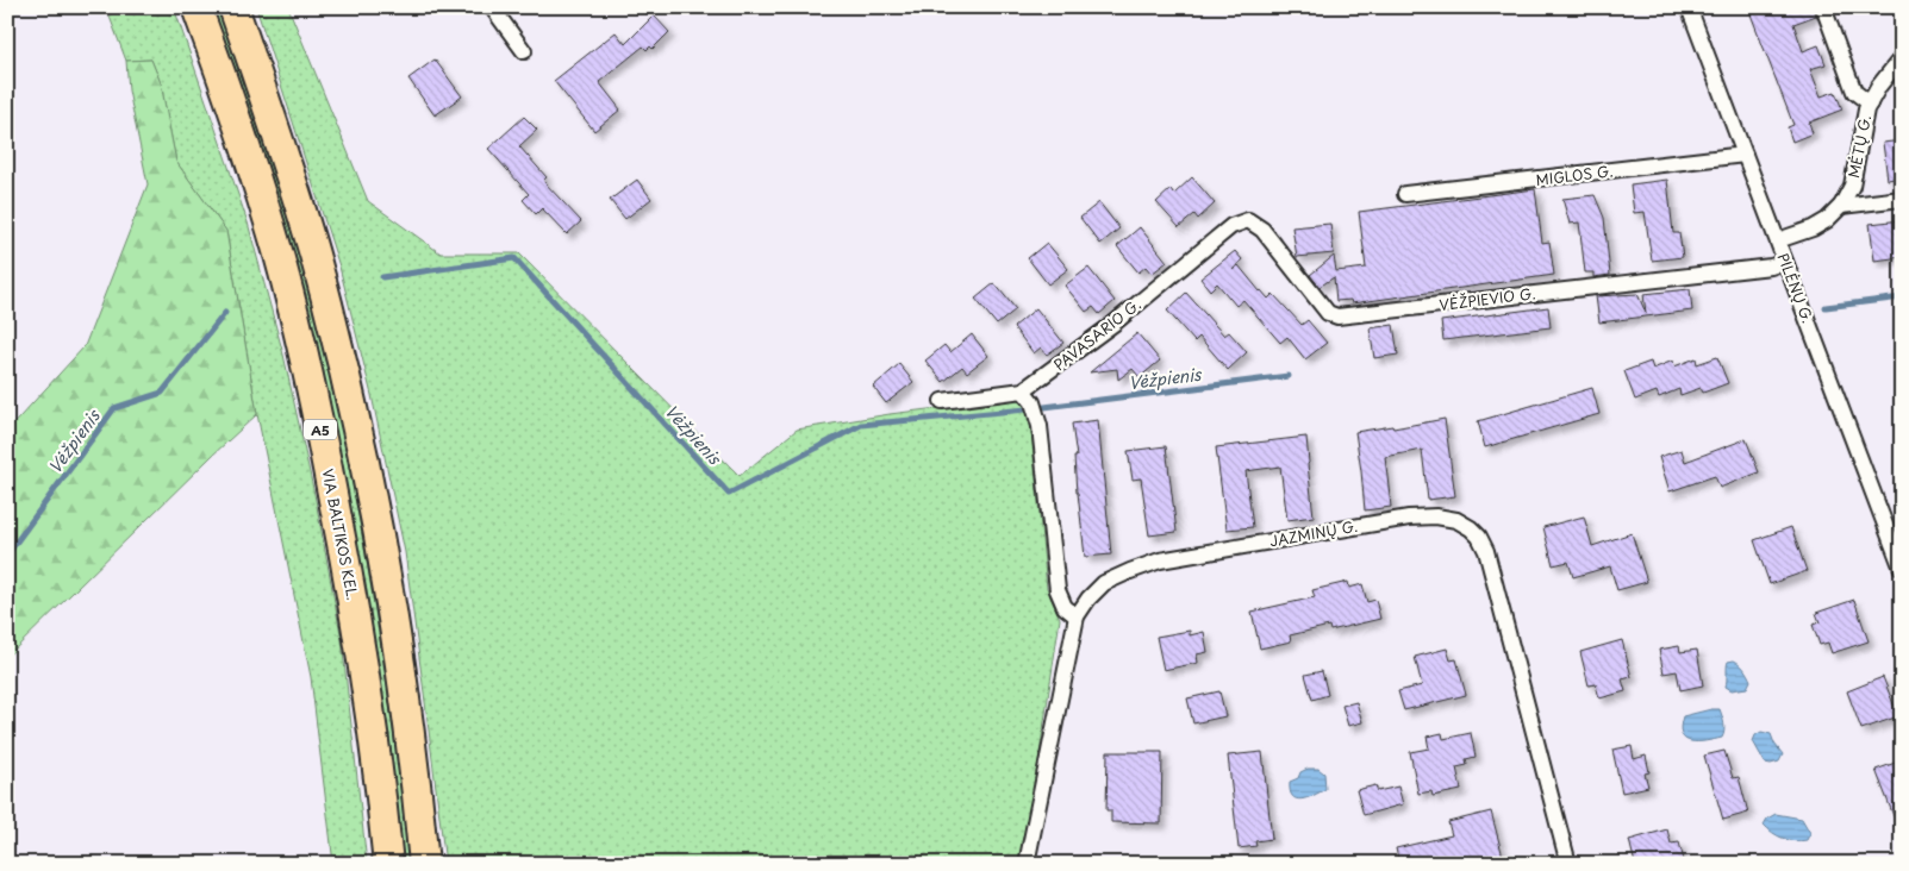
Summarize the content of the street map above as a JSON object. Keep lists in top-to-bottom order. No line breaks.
{"streets":{"highway":["A5","VIA BALTIKOS KEL."],"street":["MĖTŲ G.","MIGLOS G.","PILĖNŲ G.","VĖŽPIEVIO G.","PAVASARIO G.","JAZMINŲ G."]},"crossings":[["MĖTŲ G.","PILĖNŲ G."],["MIGLOS G.","PILĖNŲ G."],["PILĖNŲ G.","VĖŽPIEVIO G."],["VĖŽPIEVIO G.","PAVASARIO G."]],"water":["Vėžpienis"]}
